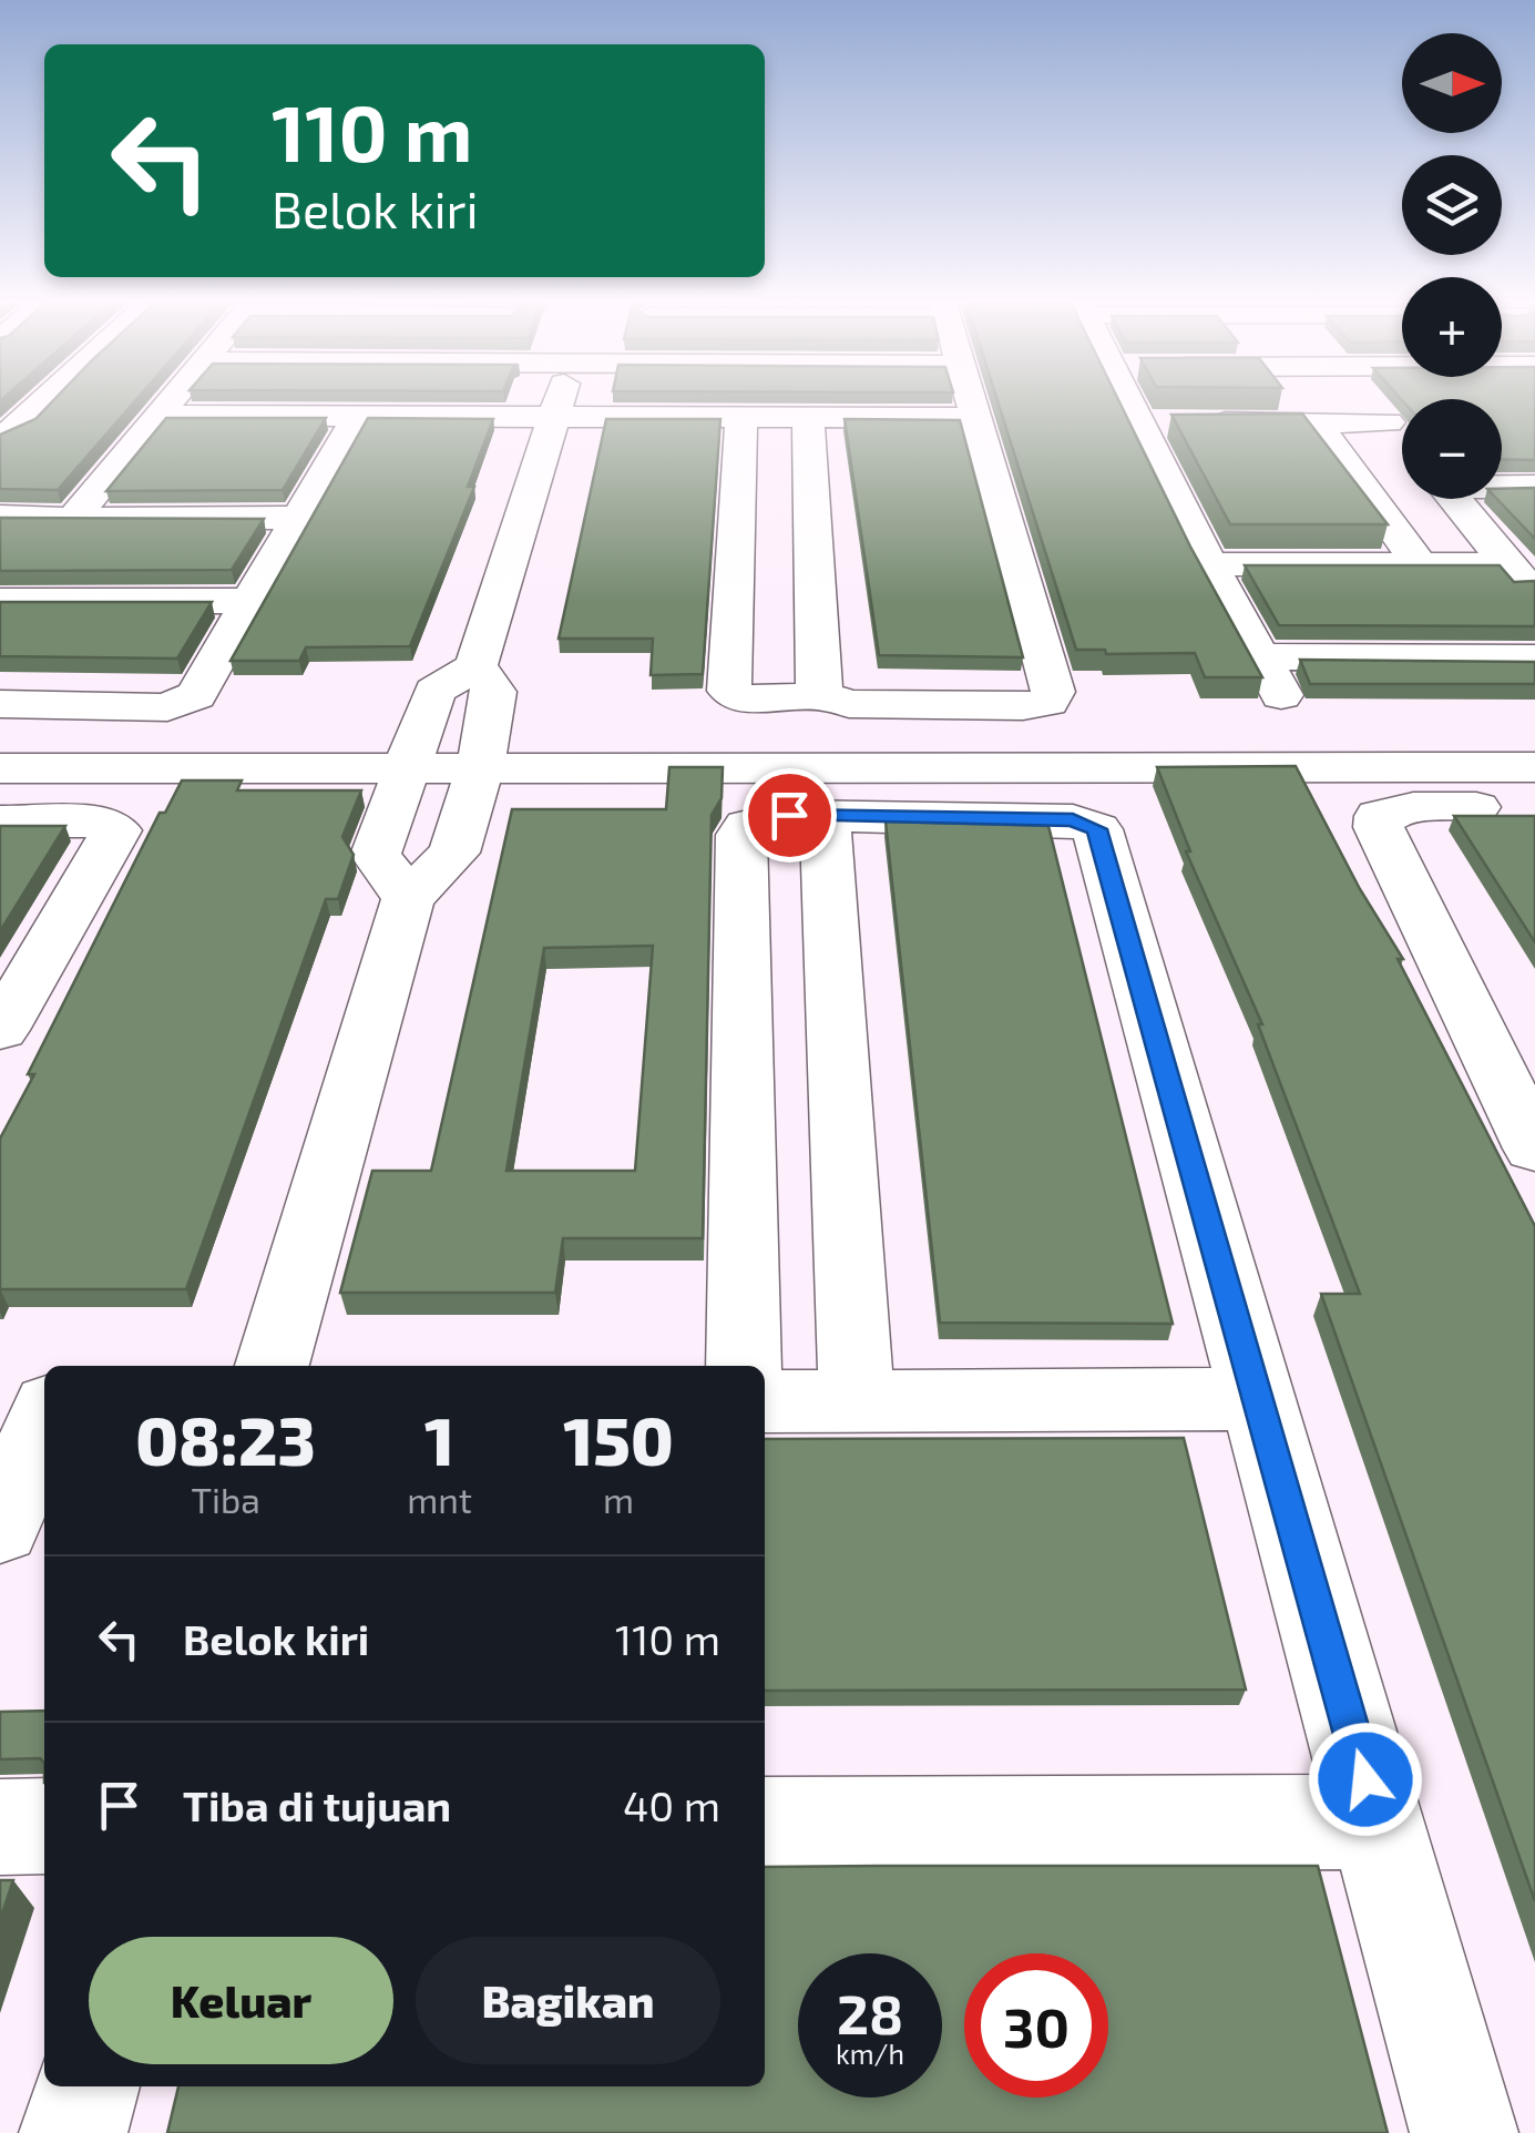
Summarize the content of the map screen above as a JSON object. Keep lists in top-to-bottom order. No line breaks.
{"north":"right","page":{"map_buttons":["+","−"],"turn":["110 m","Belok kiri"],"eta":["08:23","Tiba","1","mnt","150","m"],"list":[{"name":"Belok kiri","value":"110 m"},{"name":"Tiba di tujuan","value":"40 m"}],"buttons":["Keluar","Bagikan"],"speed":"28 km/h","limit":"30"}}
